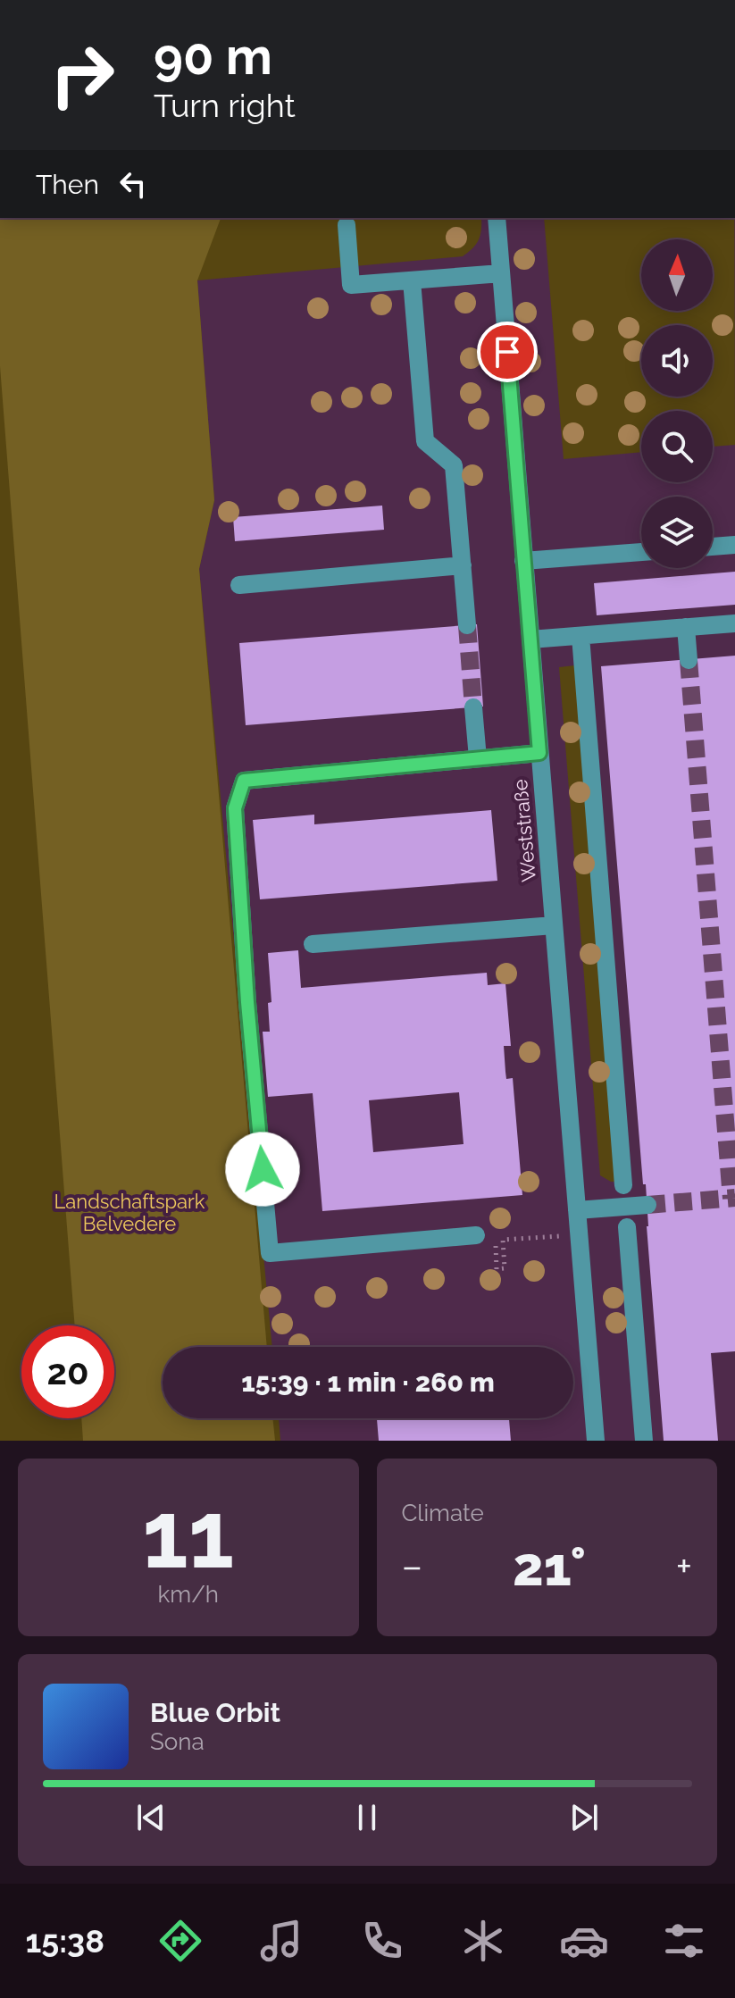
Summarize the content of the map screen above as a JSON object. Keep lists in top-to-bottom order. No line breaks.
{"streets":{"lane":["Weststraße"]},"parks":["Landschaftspark Belvedere"],"north":"top","page":{"turn":["90 m","Turn right"],"then":"Then","limit":"20","trip":"15:39 · 1 min · 260 m","tile":[["11","km/h"],"Climate"],"heat":["−","21°","+"],"song":["Blue Orbit","Sona"],"tabs":"15:38"}}
